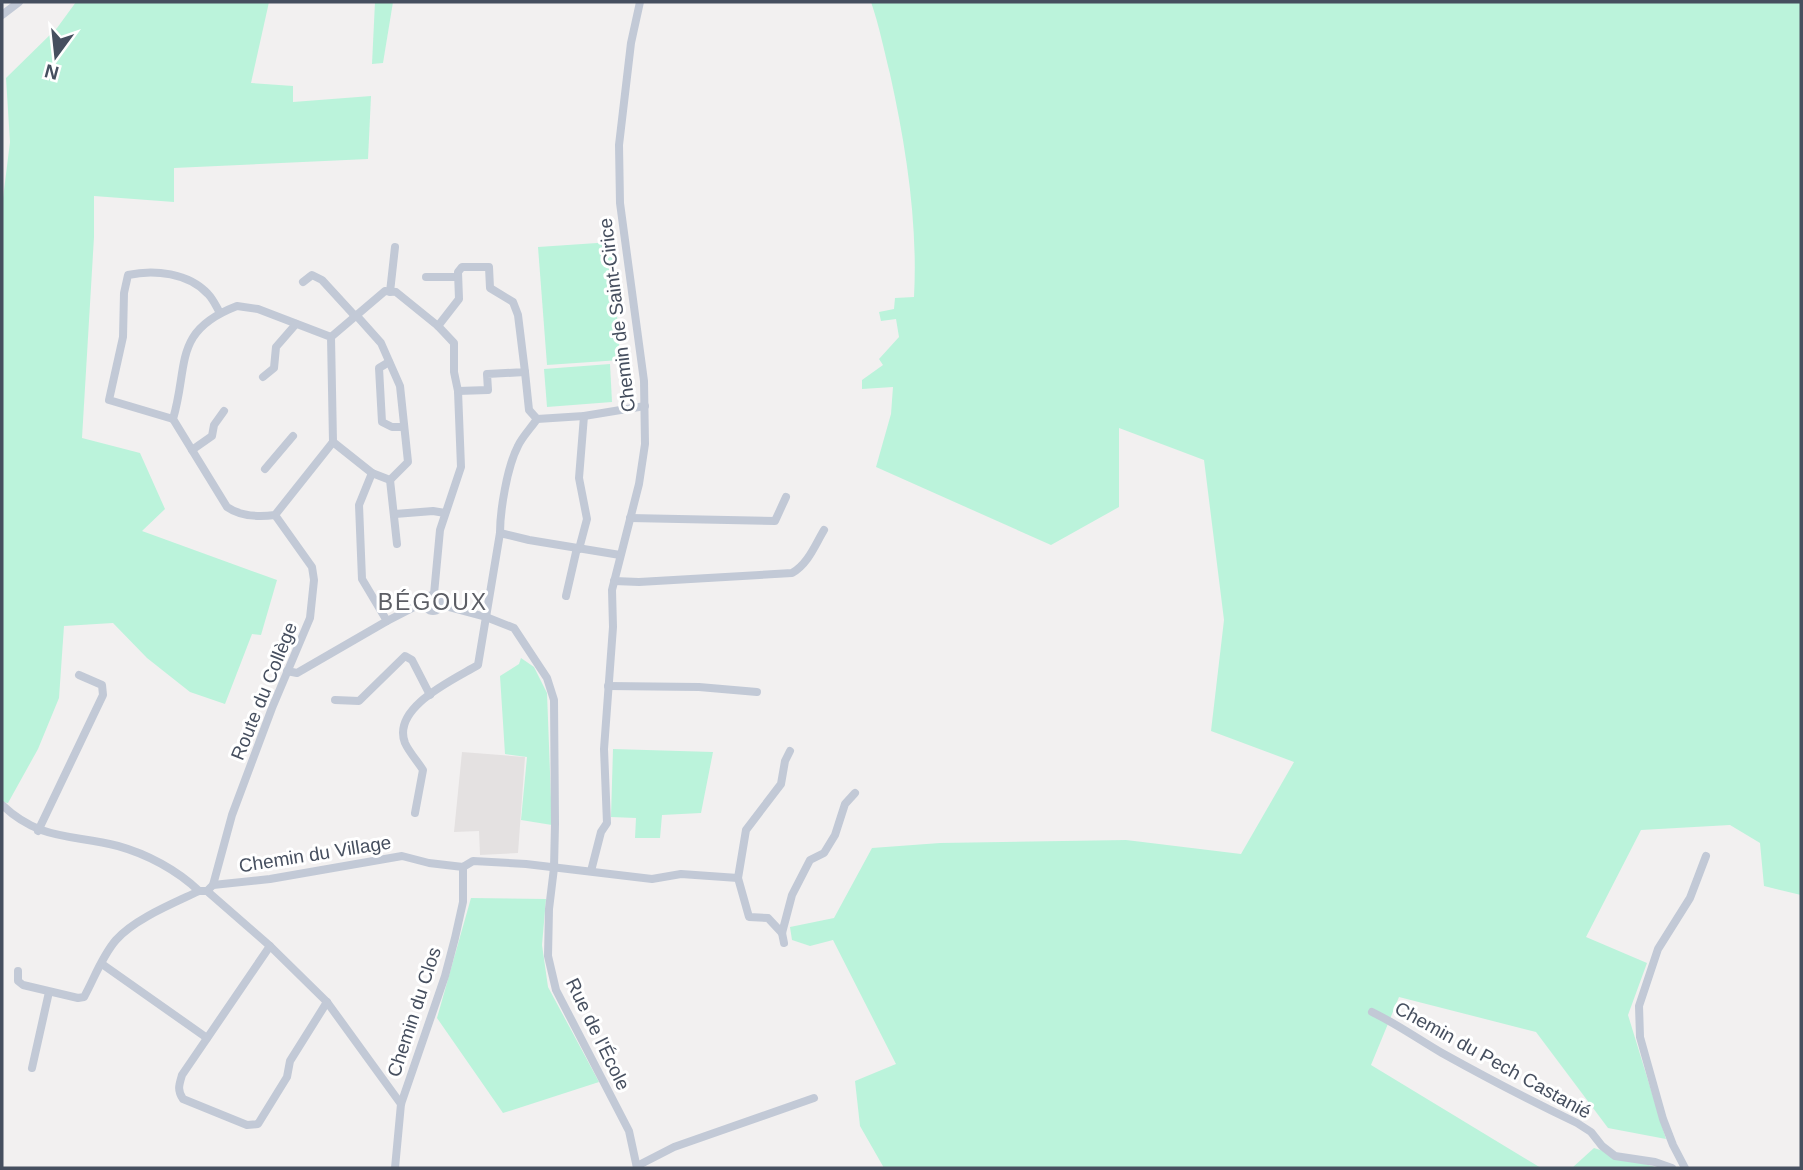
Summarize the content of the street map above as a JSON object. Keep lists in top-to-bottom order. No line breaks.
{"streets":{"street":["Chemin de Saint-Cirice","Route du Collège","Chemin du Village","Chemin du Clos","Rue de l'École","Chemin du Pech Castanié"]},"crossings":[["Chemin de Saint-Cirice","Chemin du Village"],["Route du Collège","Chemin du Village"],["Chemin du Village","Chemin du Clos"],["Chemin du Village","Rue de l'École"]],"districts":["BÉGOUX"],"north":"bottom"}
